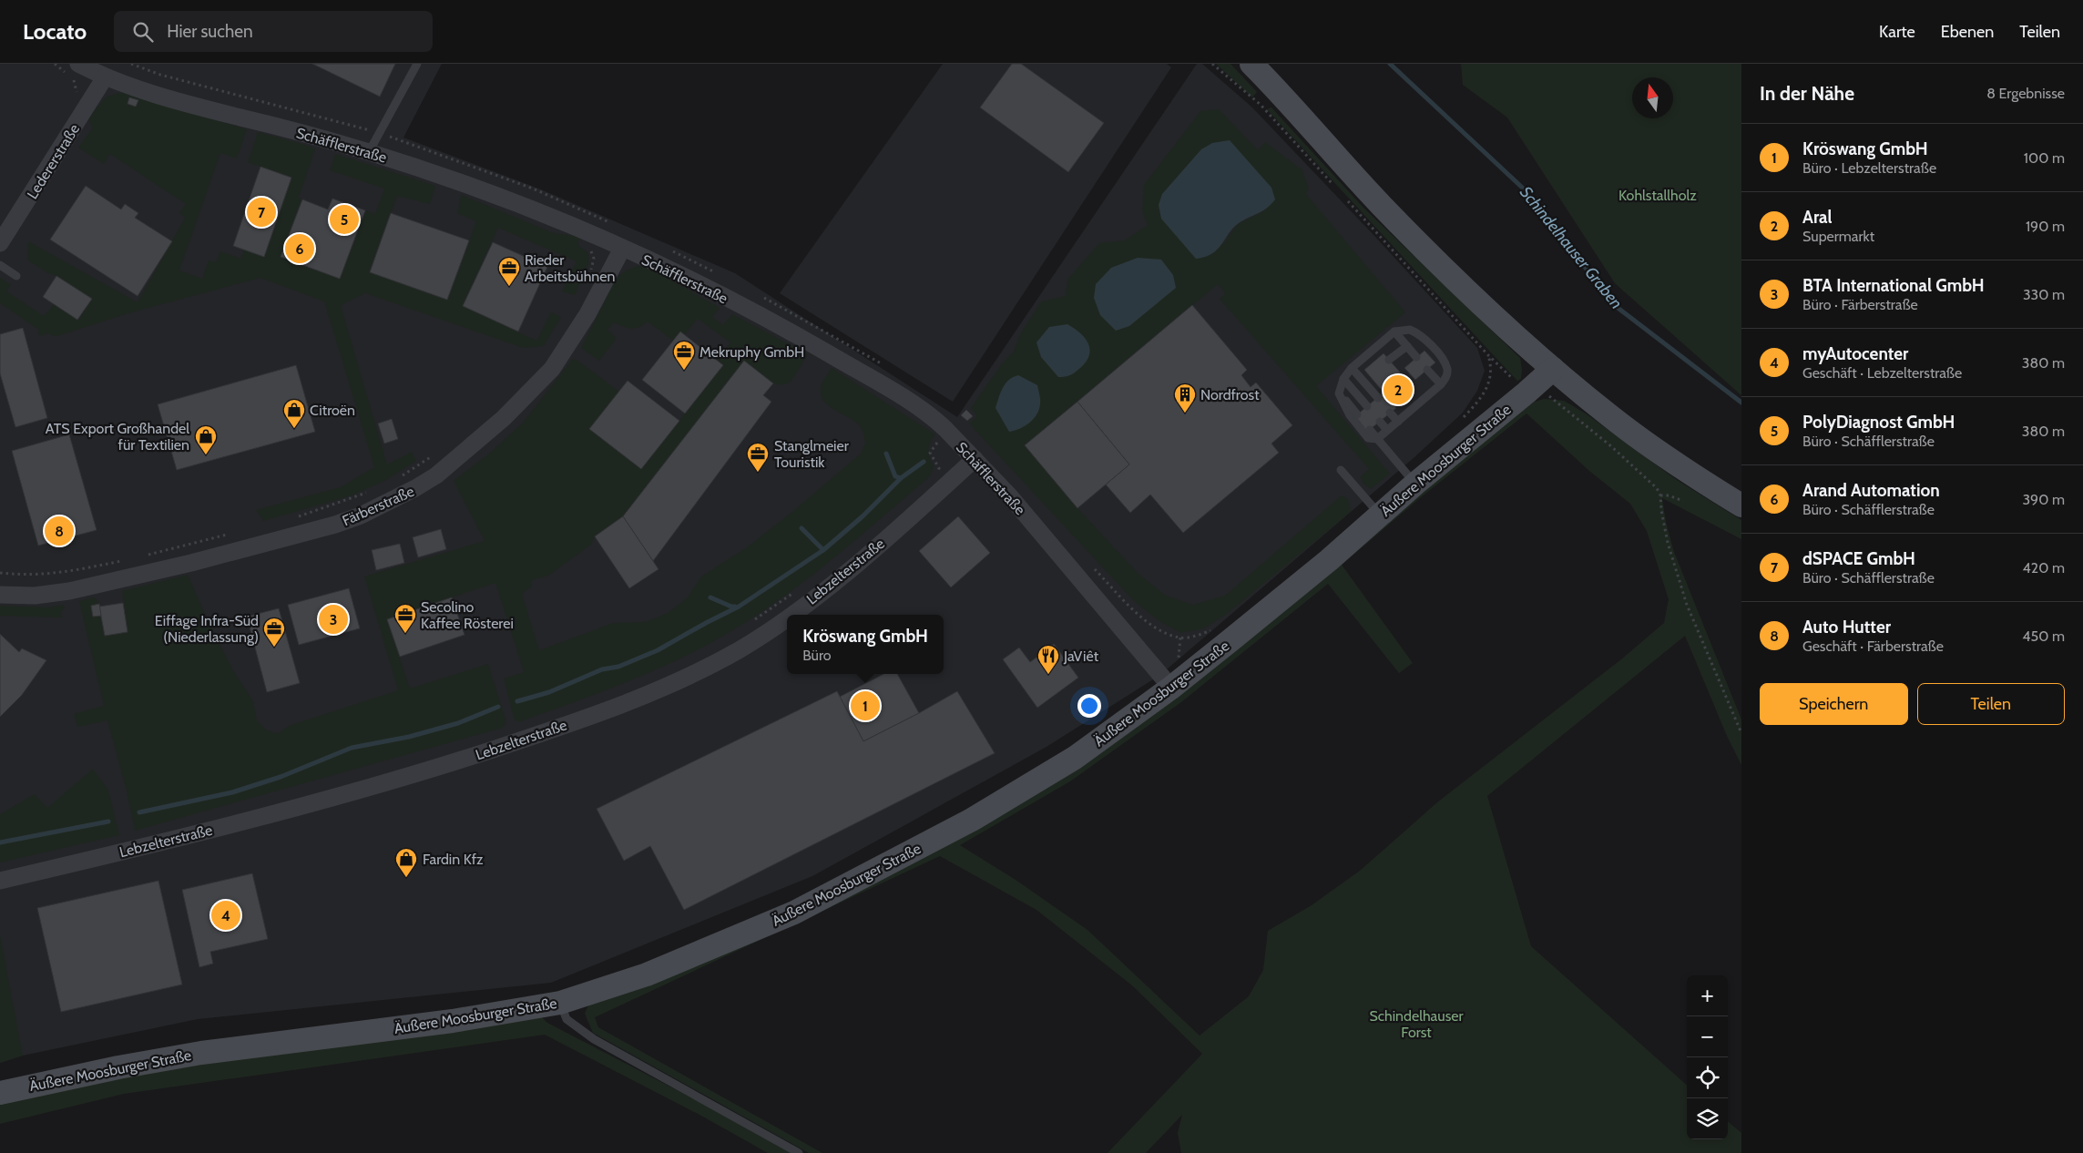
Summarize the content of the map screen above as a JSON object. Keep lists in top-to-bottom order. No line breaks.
{"streets":{"street":["Schäfflerstraße","Ledererstraße","Äußere Moosburger Straße","Färberstraße","Lebzelterstraße"]},"crossings":[["Schäfflerstraße","Ledererstraße"],["Schäfflerstraße","Äußere Moosburger Straße"],["Schäfflerstraße","Färberstraße"],["Schäfflerstraße","Lebzelterstraße"]],"water":["Schindelhauser Graben"],"parks":["Kohlstallholz","Schindelhauser Forst"],"places":{"office":["Rieder Arbeitsbühnen","Mekruphy GmbH","Stanglmeier Touristik","Secolino Kaffee Rösterei","Eiffage Infra-Süd (Niederlassung)"],"building":["Nordfrost"],"shop":["Citroën","ATS Export Großhandel für Textilien","Fardin Kfz"],"restaurant":["JaViêt"]},"north":"top","page":{"header":"Locato","search":"Hier suchen","nav":["Karte","Ebenen","Teilen"],"heading":["In der Nähe","8 Ergebnisse"],"list":[{"mark":"1","name":"Kröswang GmbH","note":"Büro · Lebzelterstraße","value":"100 m"},{"mark":"2","name":"Aral","note":"Supermarkt","value":"190 m"},{"mark":"3","name":"BTA International GmbH","note":"Büro · Färberstraße","value":"330 m"},{"mark":"4","name":"myAutocenter","note":"Geschäft · Lebzelterstraße","value":"380 m"},{"mark":"5","name":"PolyDiagnost GmbH","note":"Büro · Schäfflerstraße","value":"380 m"},{"mark":"6","name":"Arand Automation","note":"Büro · Schäfflerstraße","value":"390 m"},{"mark":"7","name":"dSPACE GmbH","note":"Büro · Schäfflerstraße","value":"420 m"},{"mark":"8","name":"Auto Hutter","note":"Geschäft · Färberstraße","value":"450 m"}],"pins":["7","5","6","2","8","3","1","4"],"popup":["Kröswang GmbH","Büro"],"buttons":["Speichern","Teilen"],"map_buttons":["+","−"]}}
